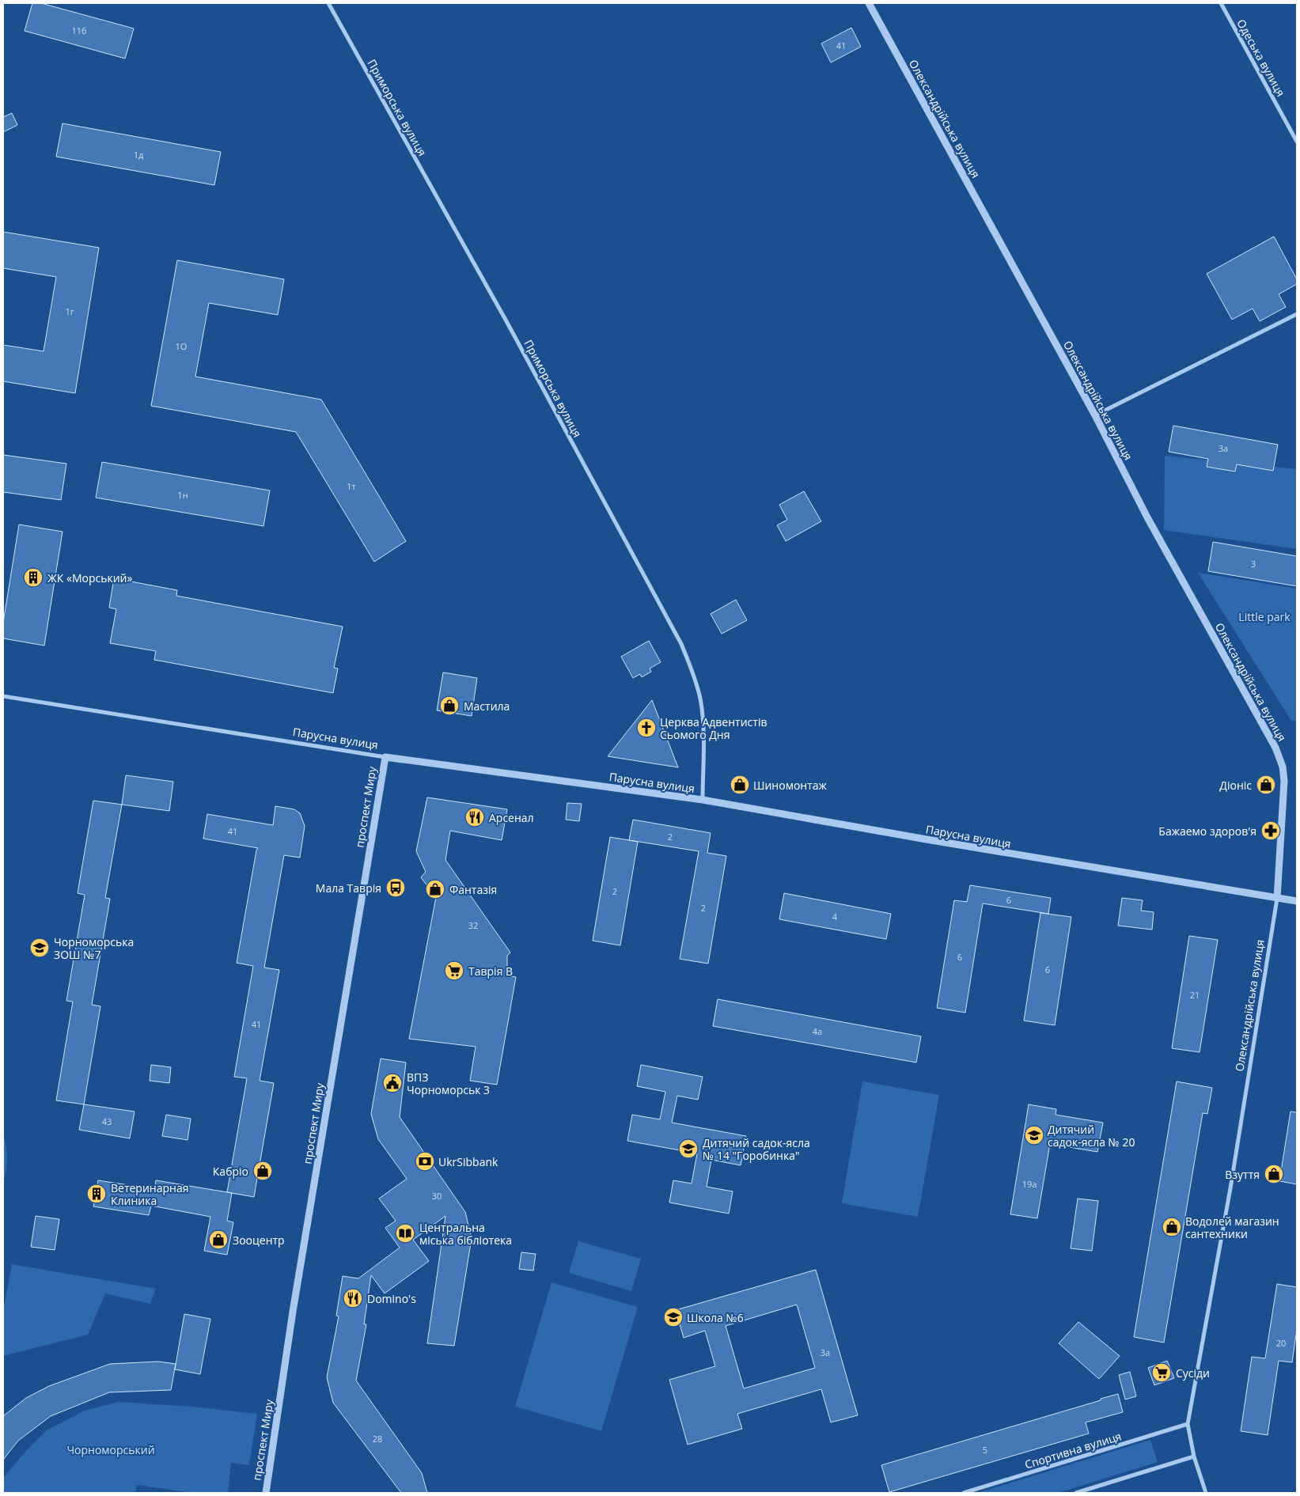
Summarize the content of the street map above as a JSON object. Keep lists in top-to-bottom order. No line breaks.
{"streets":{"street":["Одеська вулиця","Приморська вулиця","Олександрійська вулиця","Парусна вулиця","проспект Миру","Спортивна вулиця"]},"crossings":[["Приморська вулиця","Парусна вулиця"],["Олександрійська вулиця","Парусна вулиця"],["Олександрійська вулиця","Спортивна вулиця"],["Парусна вулиця","проспект Миру"]],"parks":["Little park","Чорноморський"],"places":{"building":["ЖК «Морський»","Ветеринарная Клиника"],"shop":["Мастила","Шиномонтаж","Діоніс","Фантазія","Кабріо","Взуття","Водолей магазин сантехники","Зооцентр"],"church":["Церква Адвентистів Сьомого Дня"],"restaurant":["Арсенал","Domino's"],"pharmacy":["Бажаемо здоров'я"],"bus stop":["Мала Таврія"],"school or university":["Чорноморська ЗОШ №7","Дитячий садок-ясла № 20","Дитячий садок-ясла № 14 \"Горобинка\"","Школа №6"],"supermarket":["Таврія В","Сусіди"],"public building":["ВПЗ Чорноморськ 3"],"bank":["UkrSibbank"],"library":["Центральна міська бібліотека"]},"house_numbers":["11б","41","1д","1г","1О","3а","1т","1н","3","41","2","2","6","2","4","32","6","6","21","41","4а","43","19а","30","20","3а","28","5"]}
